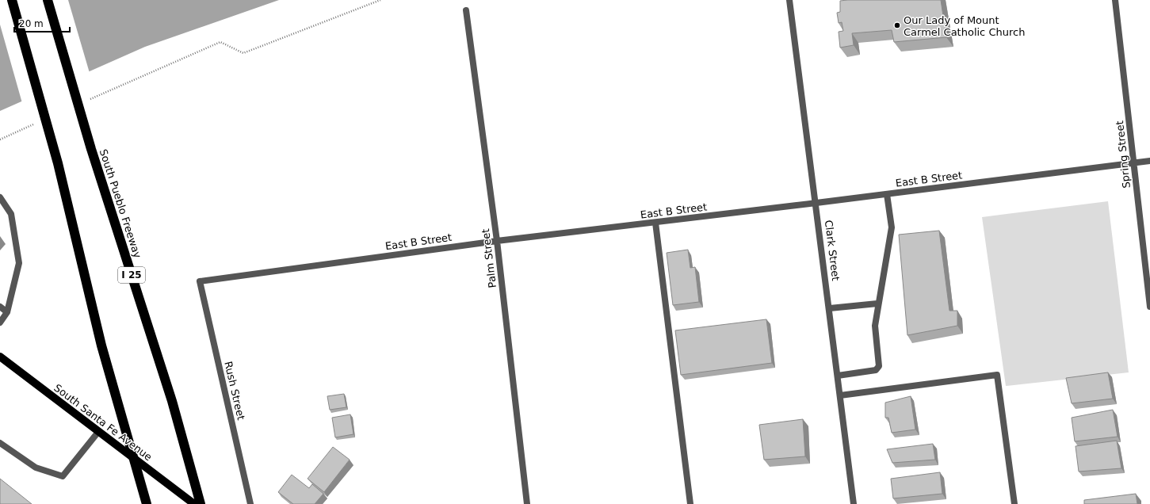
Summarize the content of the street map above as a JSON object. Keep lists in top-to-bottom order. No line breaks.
{"streets":{"highway":["South Pueblo Freeway","I 25"],"main road":["South Santa Fe Avenue"],"street":["Spring Street","East B Street","Clark Street","Palm Street","Rush Street"]},"crossings":[["Spring Street","East B Street"],["East B Street","Clark Street"],["East B Street","Palm Street"],["East B Street","Rush Street"]],"places":["Our Lady of Mount Carmel Catholic Church"],"scale_bar":"20 m"}
